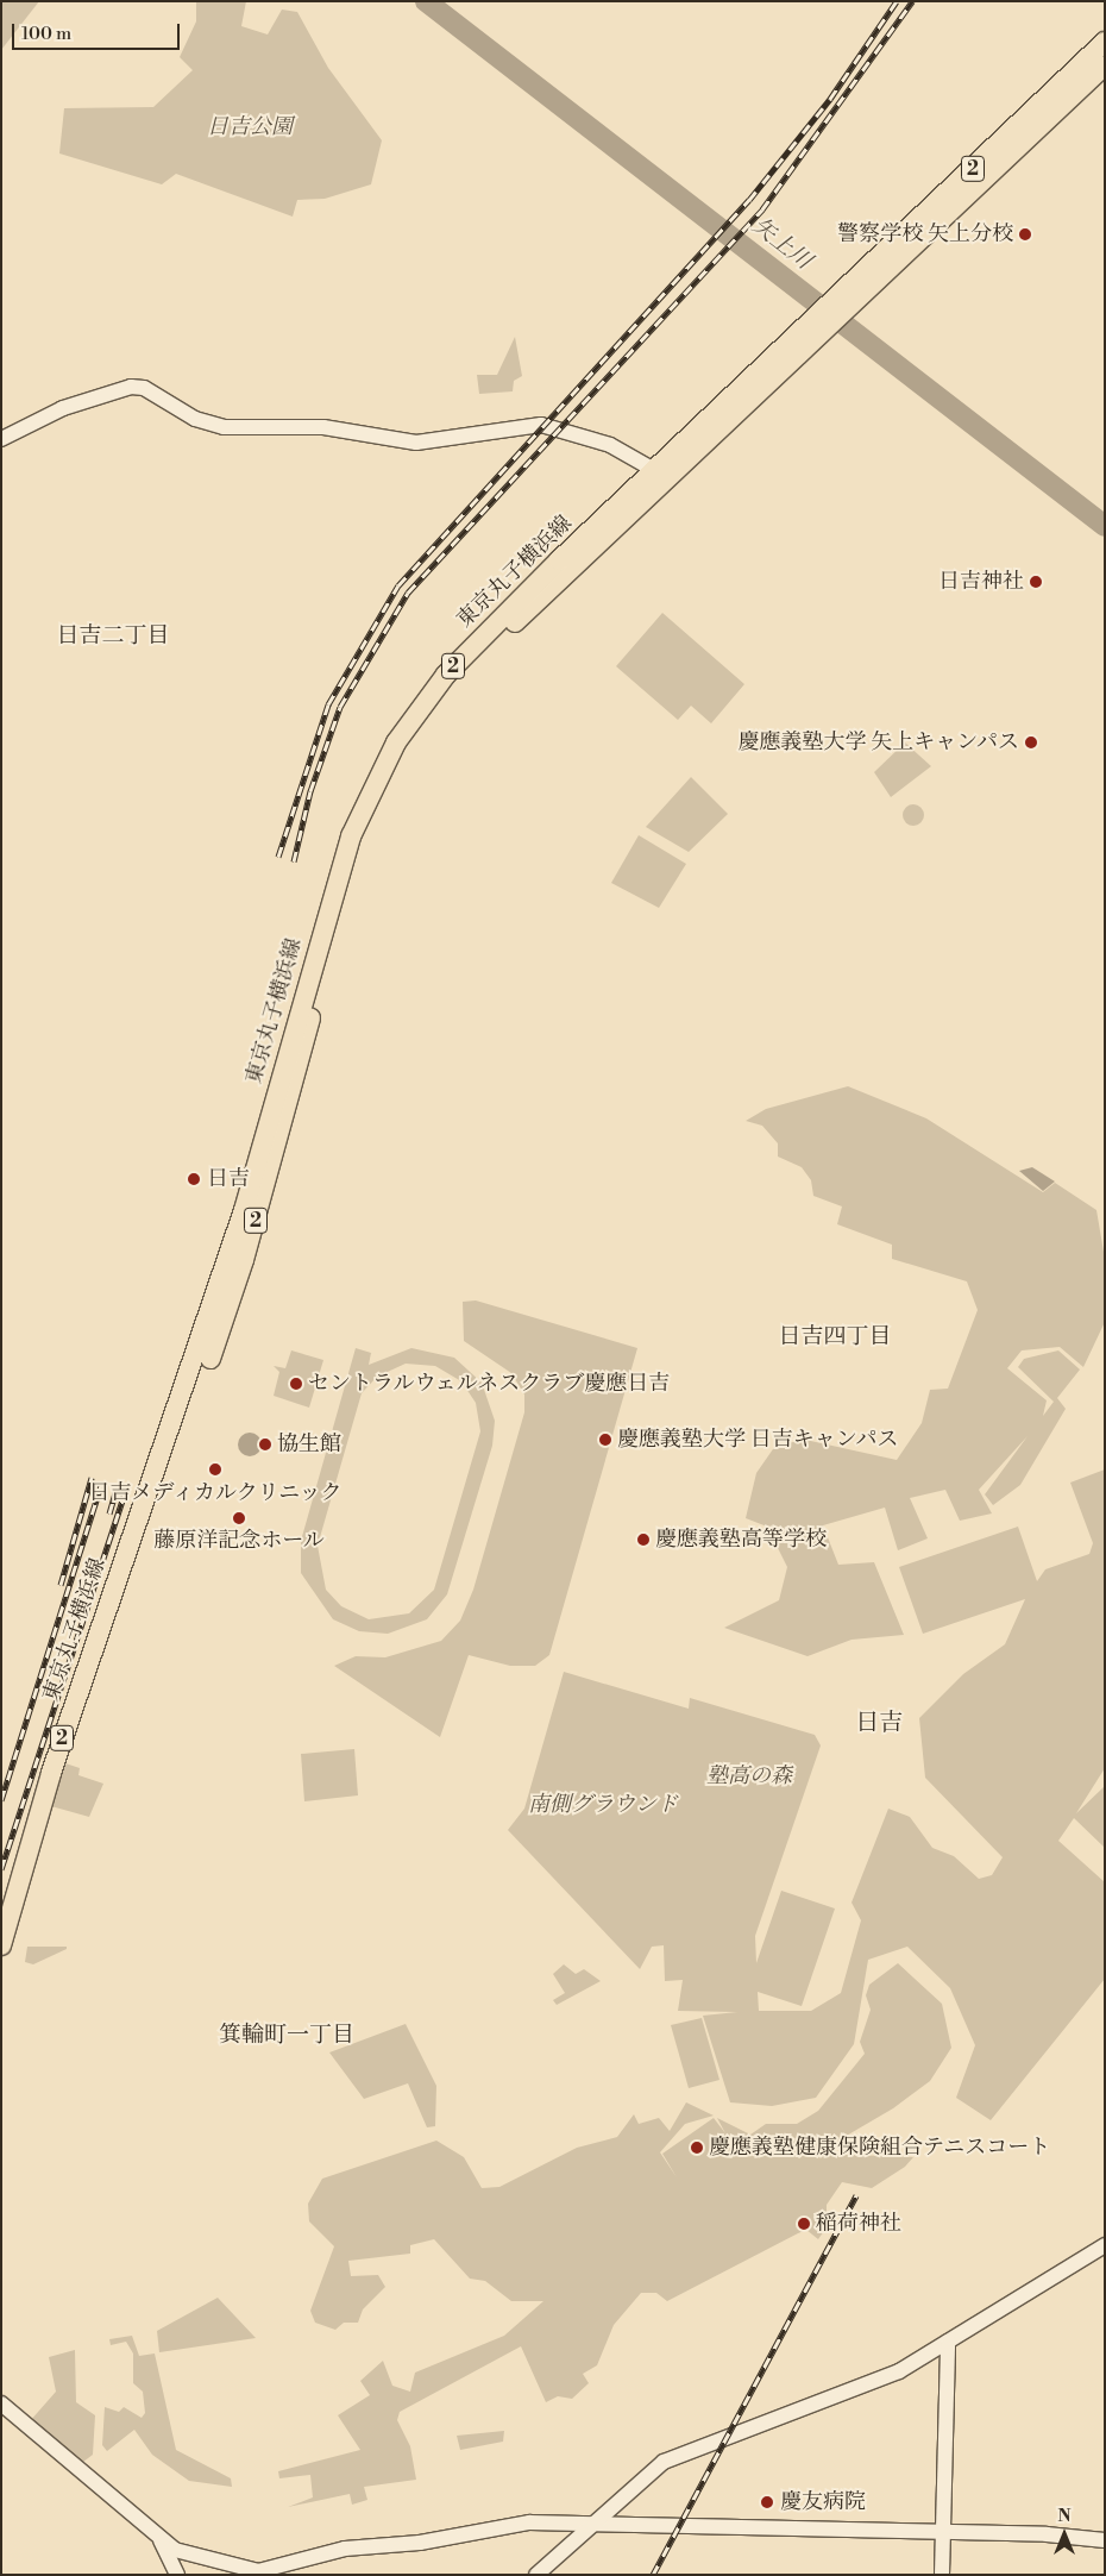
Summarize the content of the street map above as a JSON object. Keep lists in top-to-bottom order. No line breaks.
{"streets":{"main road":["2","東京丸子横浜線"]},"districts":["日吉二丁目","日吉四丁目","日吉","箕輪町一丁目"],"water":["矢上川"],"parks":["日吉公園","塾高の森","南側グラウンド"],"places":["警察学校 矢上分校","日吉神社","慶應義塾大学 矢上キャンパス","日吉","セントラルウェルネスクラブ慶應日吉","慶應義塾大学 日吉キャンパス","協生館","日吉メディカルクリニック","藤原洋記念ホール","慶應義塾高等学校","慶應義塾健康保険組合テニスコート","稲荷神社","慶友病院"],"scale_bar":"100 m","north":"top"}
